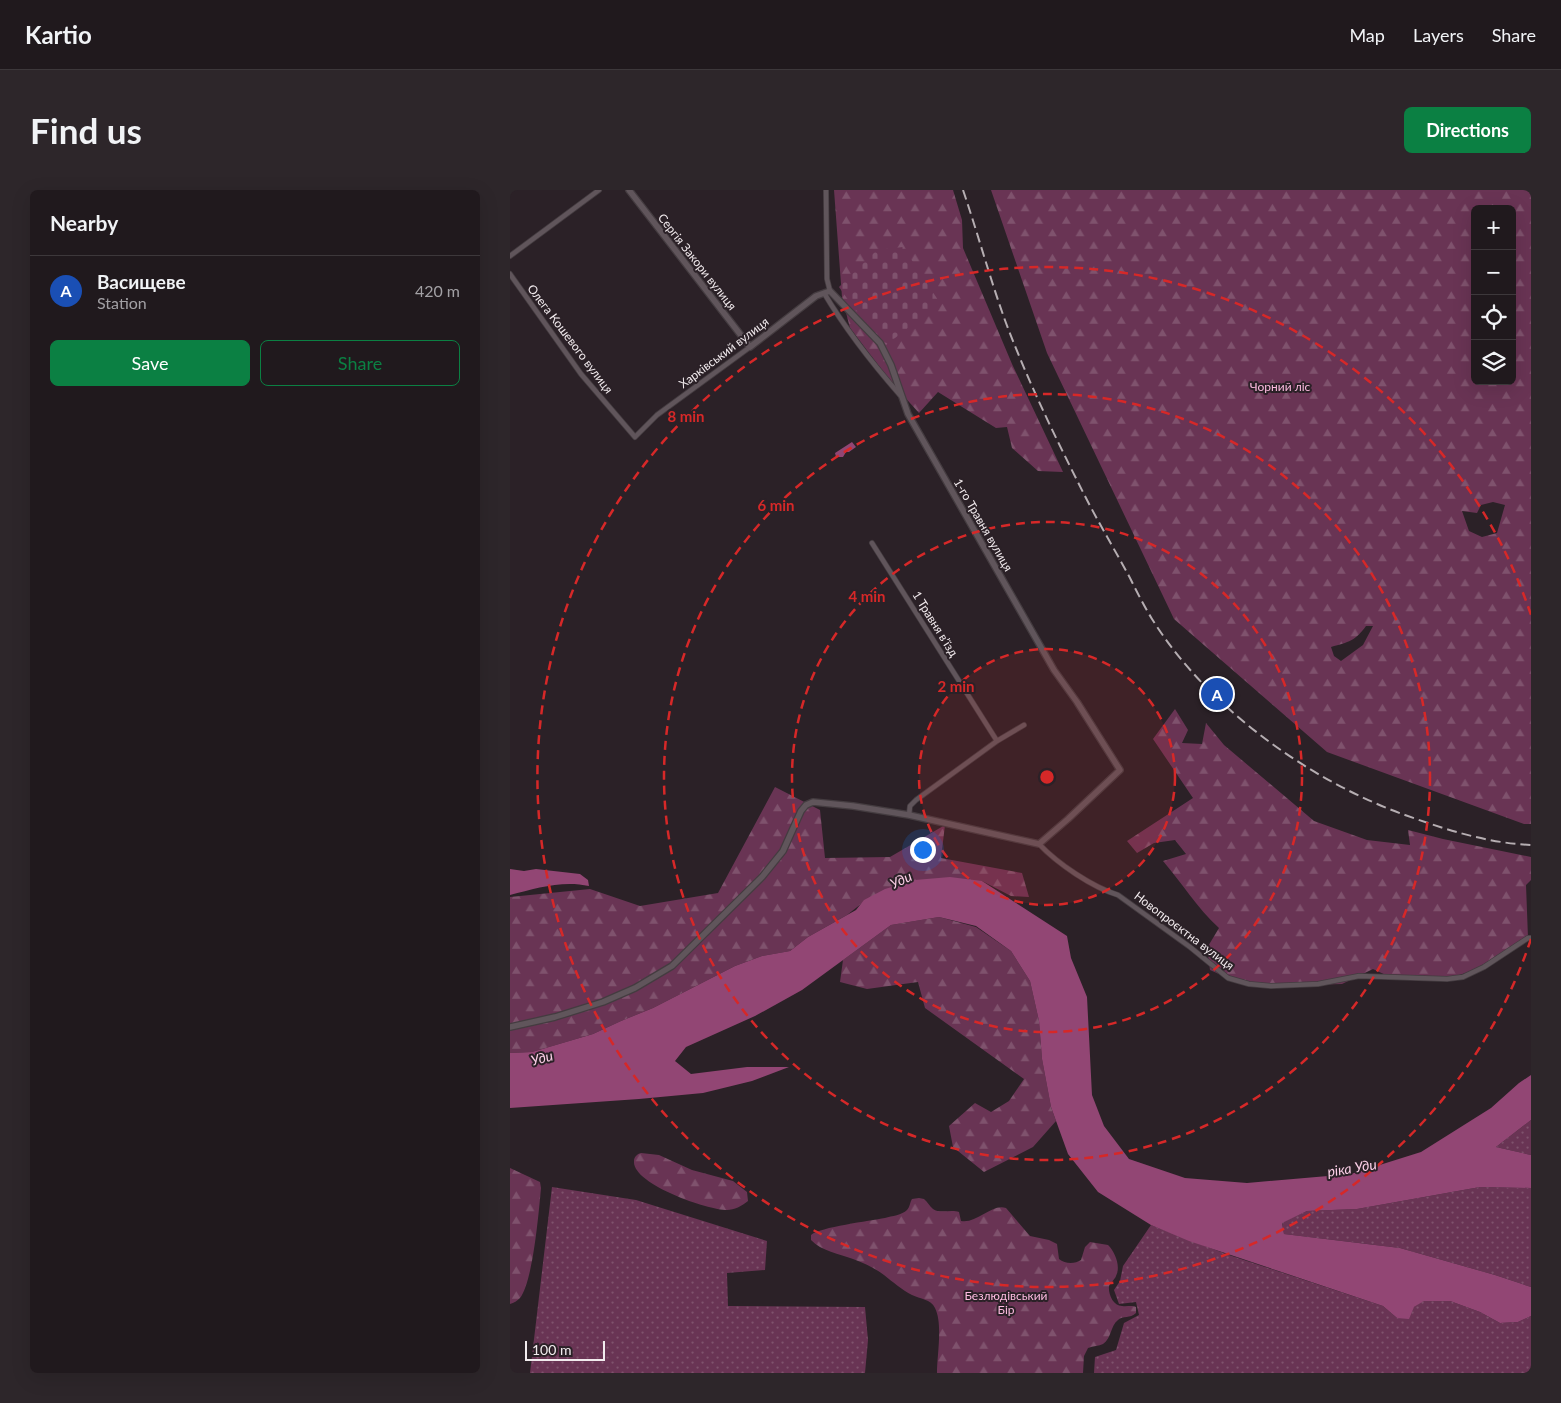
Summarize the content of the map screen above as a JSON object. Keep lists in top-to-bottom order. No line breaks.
{"streets":{"street":["Сергія Закори вулиця","Олега Кошевого вулиця","Харківський вулиця","1-го Травня вулиця","1 Травня в’їзд","Новопроєктна вулиця"]},"crossings":[["Сергія Закори вулиця","Харківський вулиця"],["Олега Кошевого вулиця","Харківський вулиця"],["Харківський вулиця","1-го Травня вулиця"],["1-го Травня вулиця","Новопроєктна вулиця"]],"water":["Уди","ріка Уди"],"parks":["Чорний ліс","Безлюдівський Бір"],"scale_bar":"100 m","page":{"header":"Kartio","nav":["Map","Layers","Share"],"buttons":["Directions",["Save","Share"]],"title":"Find us","heading":"Nearby","map_buttons":["+","−"],"list":[{"mark":"A","name":"Васищеве","note":"Station","value":"420 m"}],"pins":"A","scale":"100 m"},"rings":["8 min","6 min","4 min","2 min"]}
